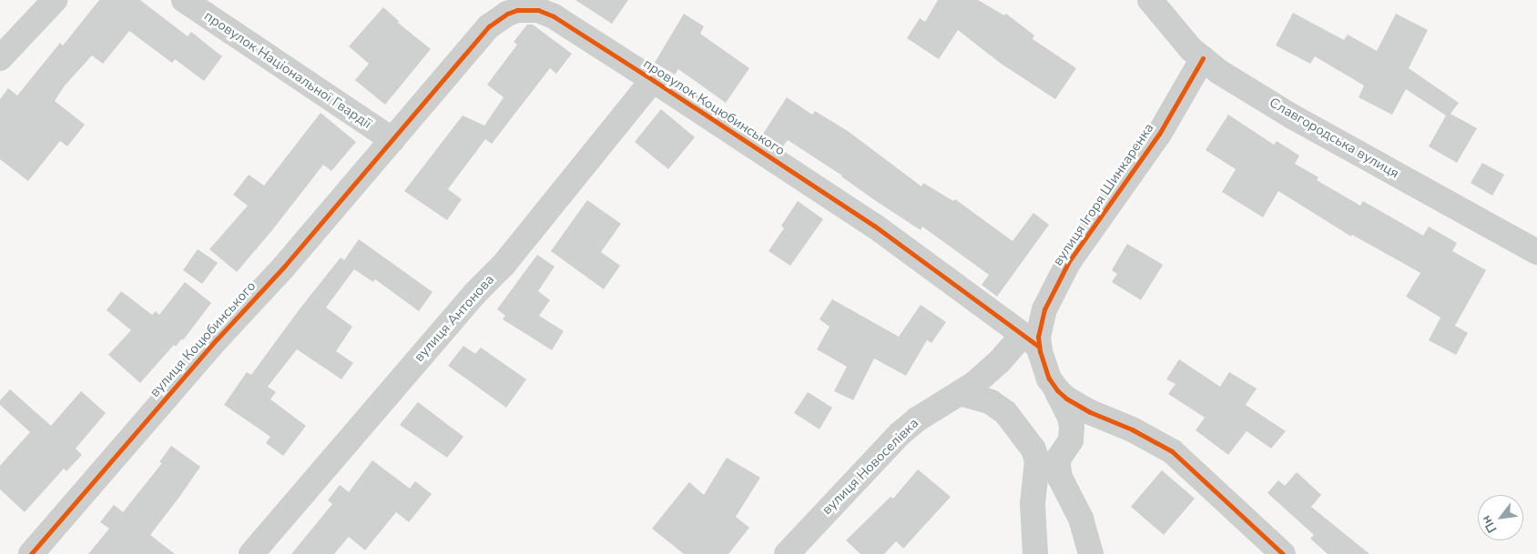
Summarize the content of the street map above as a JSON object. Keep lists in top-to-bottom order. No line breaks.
{"streets":{"street":["провулок Національної Гвардії","провулок Коцюбинського","Славгородська вулиця","вулиця Ігоря Шинкаренка","вулиця Антонова","вулиця Коцюбинського","вулиця Новоселівка"]},"crossings":[["провулок Національної Гвардії","провулок Коцюбинського"],["провулок Національної Гвардії","вулиця Коцюбинського"],["провулок Коцюбинського","вулиця Ігоря Шинкаренка"],["провулок Коцюбинського","вулиця Антонова"],["провулок Коцюбинського","вулиця Коцюбинського"],["провулок Коцюбинського","вулиця Новоселівка"],["Славгородська вулиця","вулиця Ігоря Шинкаренка"],["вулиця Ігоря Шинкаренка","вулиця Новоселівка"]],"north":"bottom left"}
